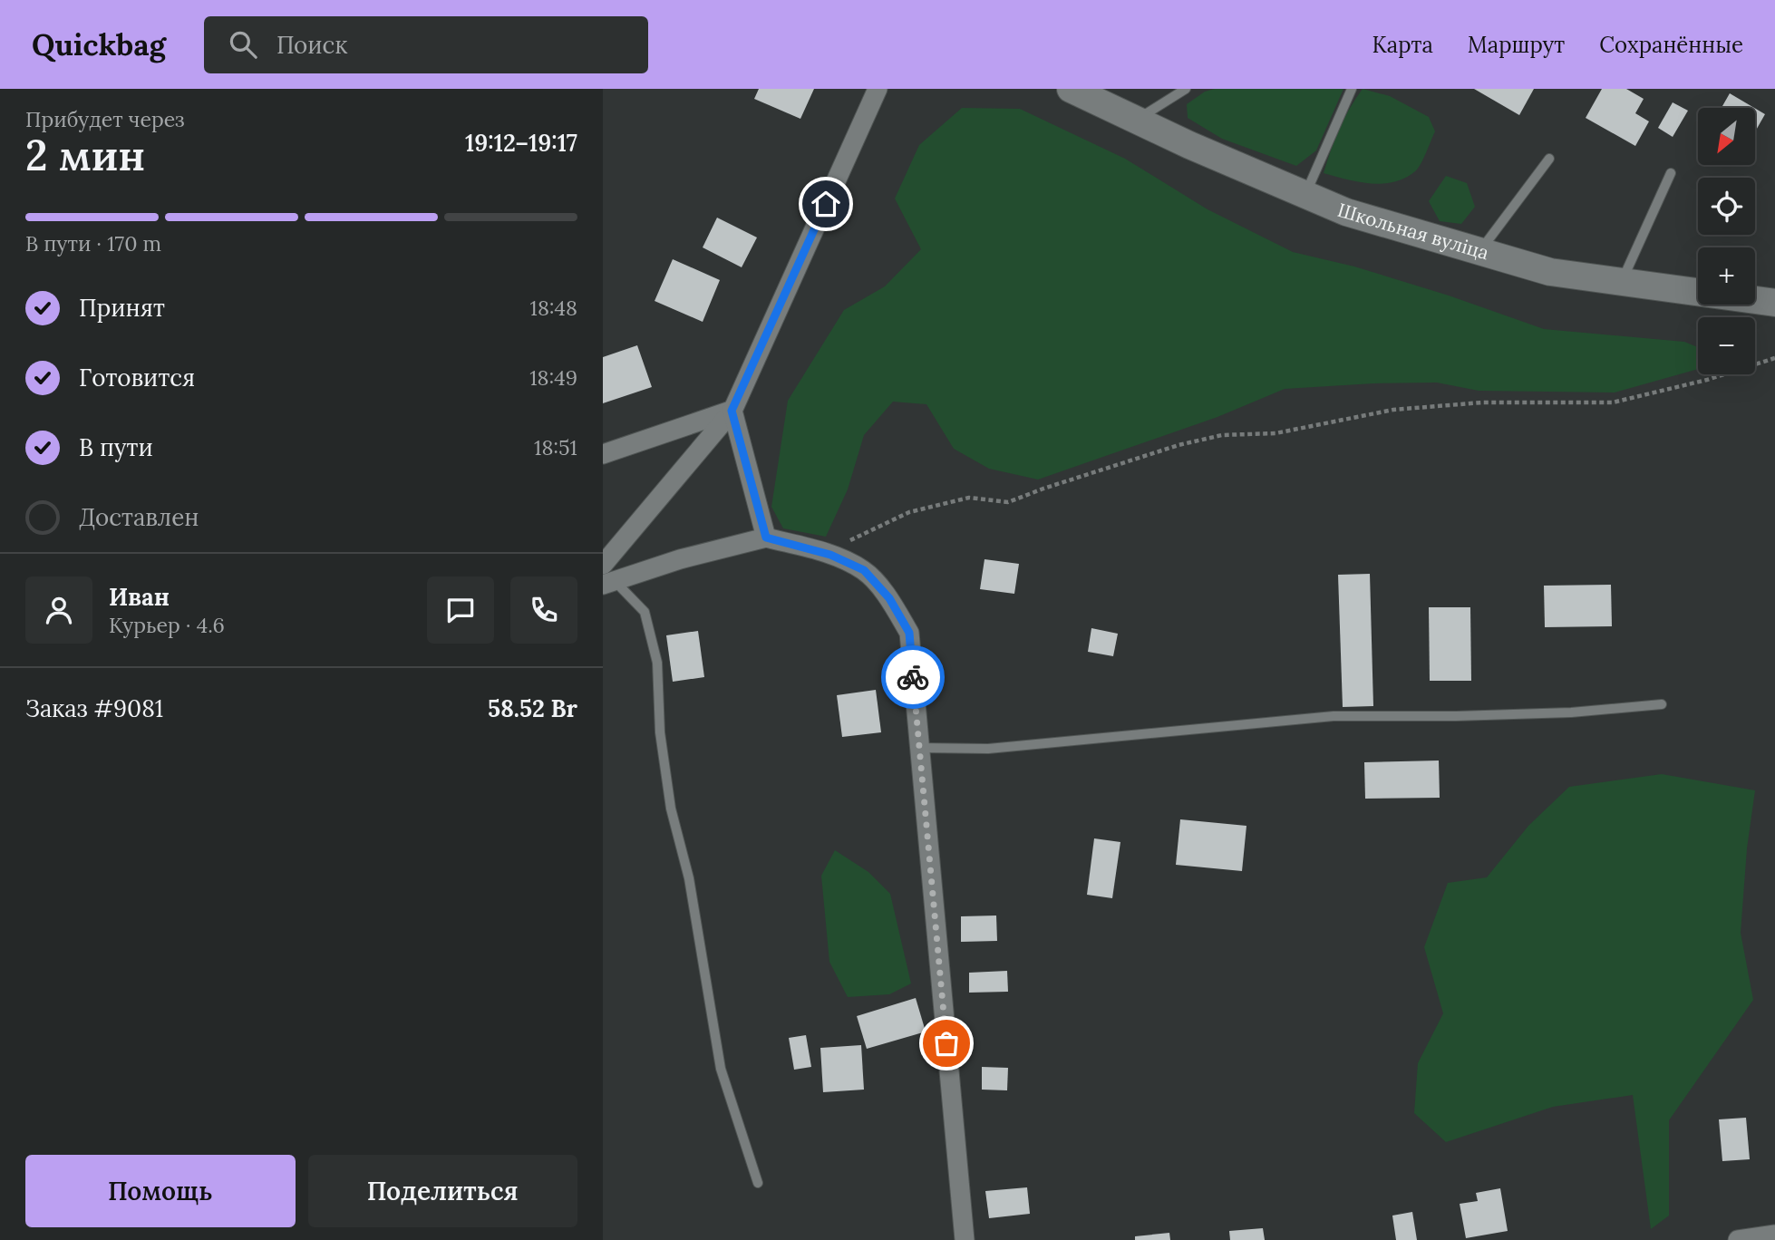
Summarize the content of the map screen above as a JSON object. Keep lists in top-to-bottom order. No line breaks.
{"streets":{"street":["Школьная вуліца"]},"north":"bottom left","page":{"header":"Quickbag","search":"Поиск","nav":["Карта","Маршрут","Сохранённые"],"heading":["2 мин","Прибудет через","19:12–19:17"],"panel":["Иван","Курьер · 4.6","Заказ #9081","58.52 Br"],"map_buttons":["+","−"],"bar":"В пути · 170 m","list":[["Принят","18:48"],["Готовится","18:49"],["В пути","18:51"],"Доставлен"],"buttons":["Помощь","Поделиться"]}}
